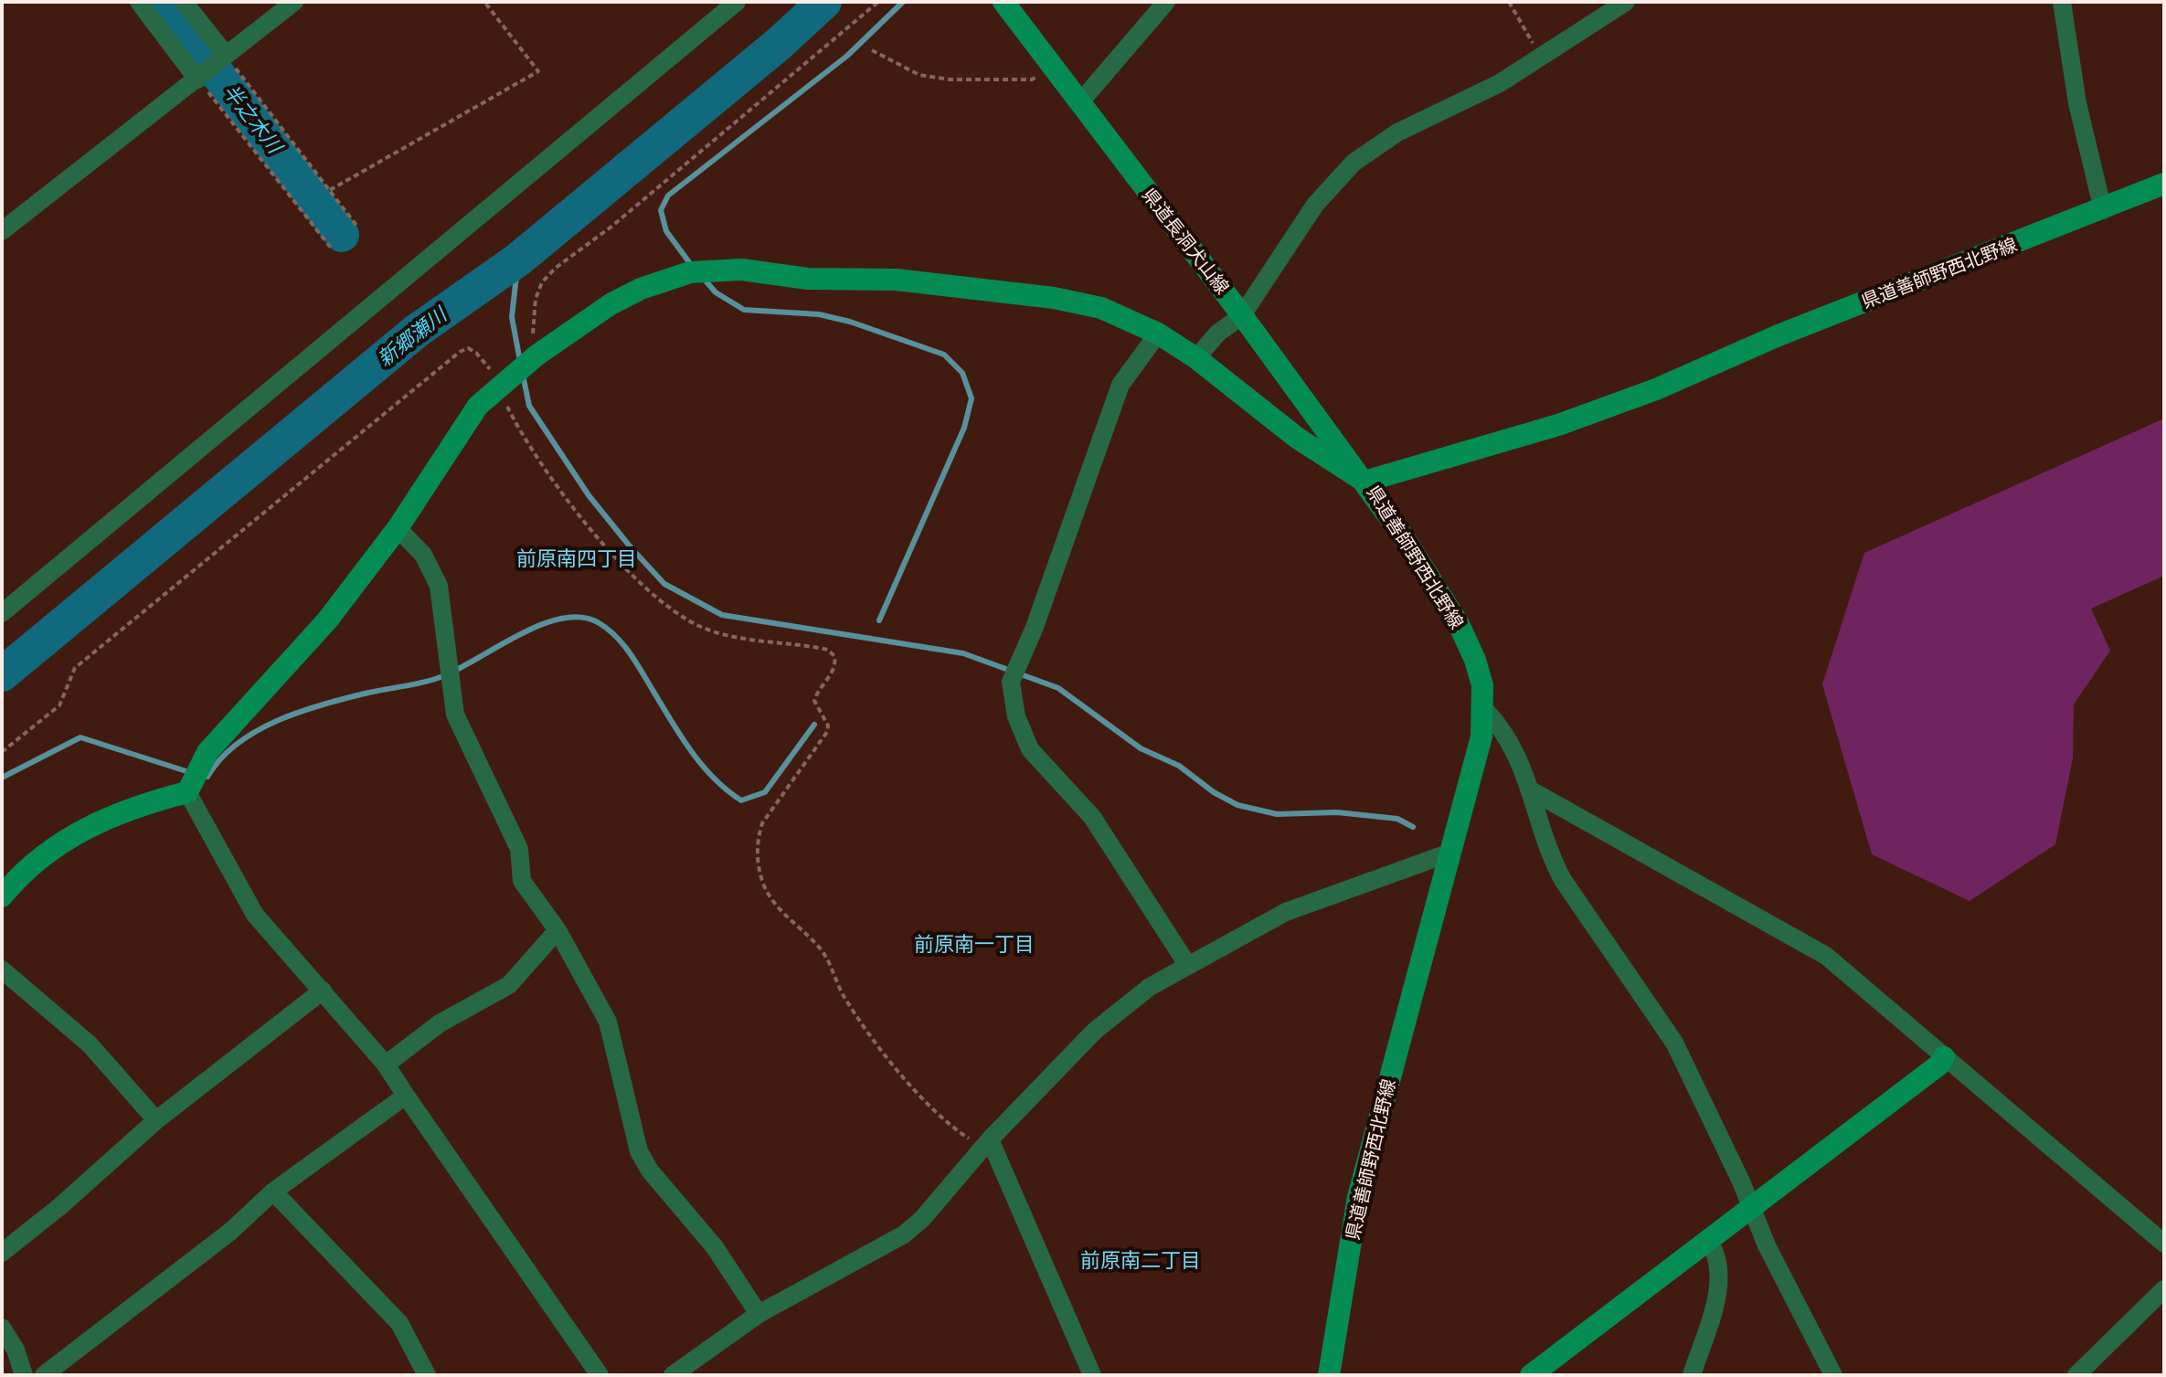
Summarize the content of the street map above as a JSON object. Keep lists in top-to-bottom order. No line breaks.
{"streets":{"main road":["県道長洞犬山線","県道善師野西北野線"]},"crossings":[["県道長洞犬山線","県道善師野西北野線"]],"districts":["前原南四丁目","前原南一丁目","前原南二丁目"],"water":["半之木川","新郷瀬川"]}
